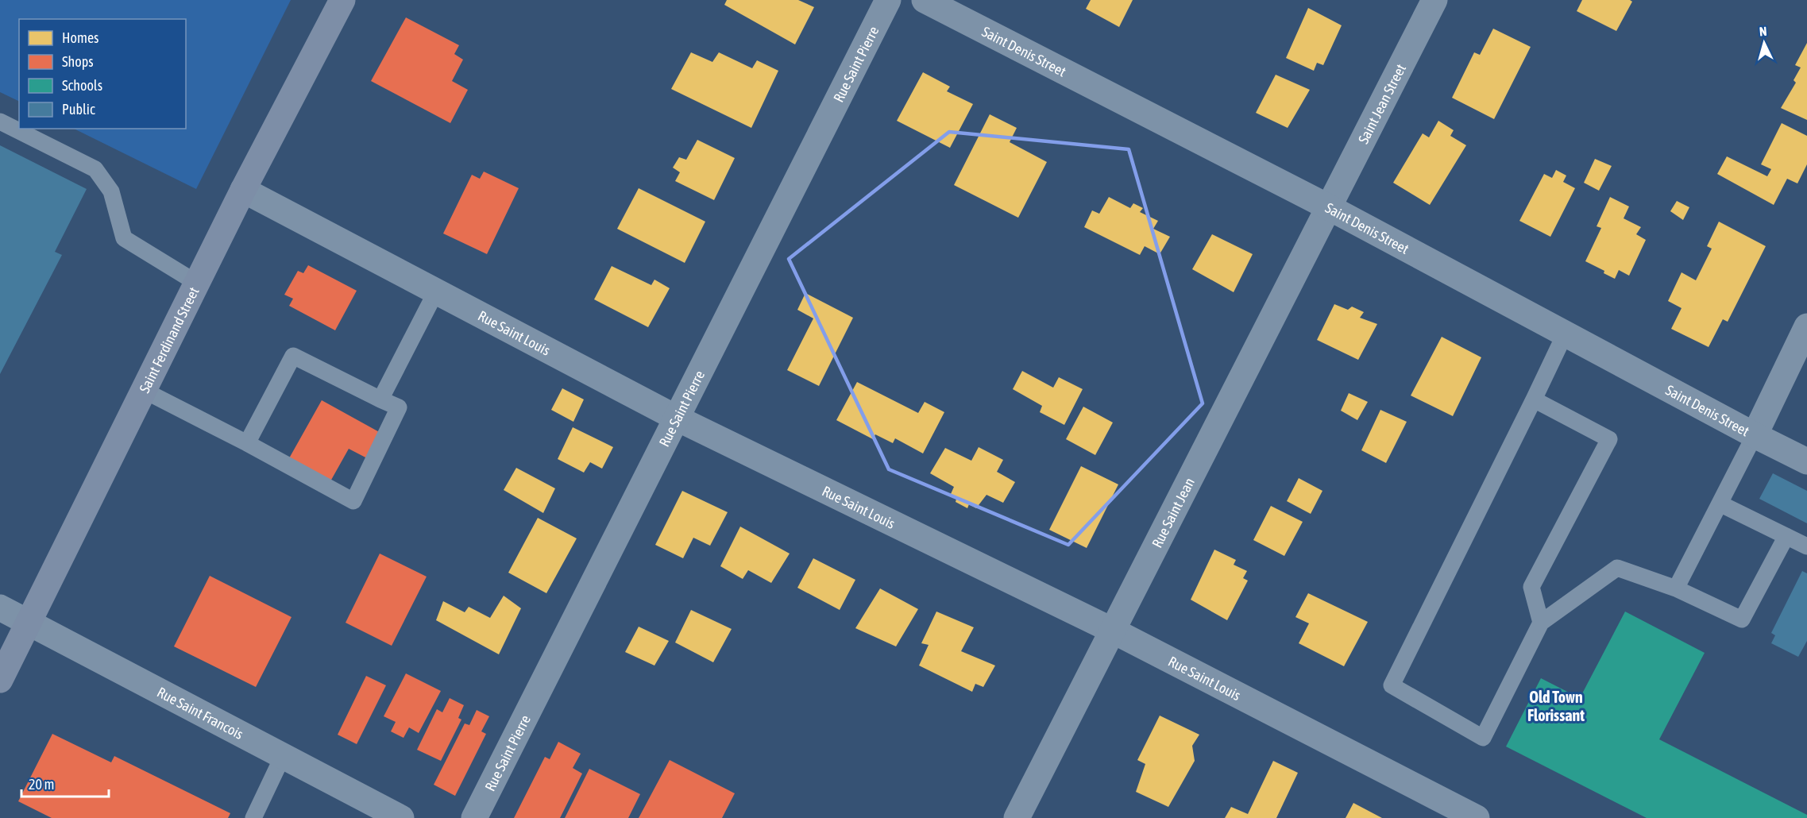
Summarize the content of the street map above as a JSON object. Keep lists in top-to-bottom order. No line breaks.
{"streets":{"main road":["Saint Ferdinand Street"],"street":["Saint Denis Street","Rue Saint Pierre","Saint Jean Street","Rue Saint Louis","Rue Saint Jean","Rue Saint Francois"]},"crossings":[["Saint Denis Street","Saint Jean Street"],["Saint Denis Street","Rue Saint Jean"],["Rue Saint Pierre","Rue Saint Louis"],["Saint Jean Street","Rue Saint Jean"],["Rue Saint Louis","Saint Ferdinand Street"],["Rue Saint Louis","Rue Saint Jean"],["Saint Ferdinand Street","Rue Saint Francois"]],"districts":["Old Town Florissant"],"legend":["Homes","Shops","Schools","Public"],"scale_bar":"20 m","north":"top"}
